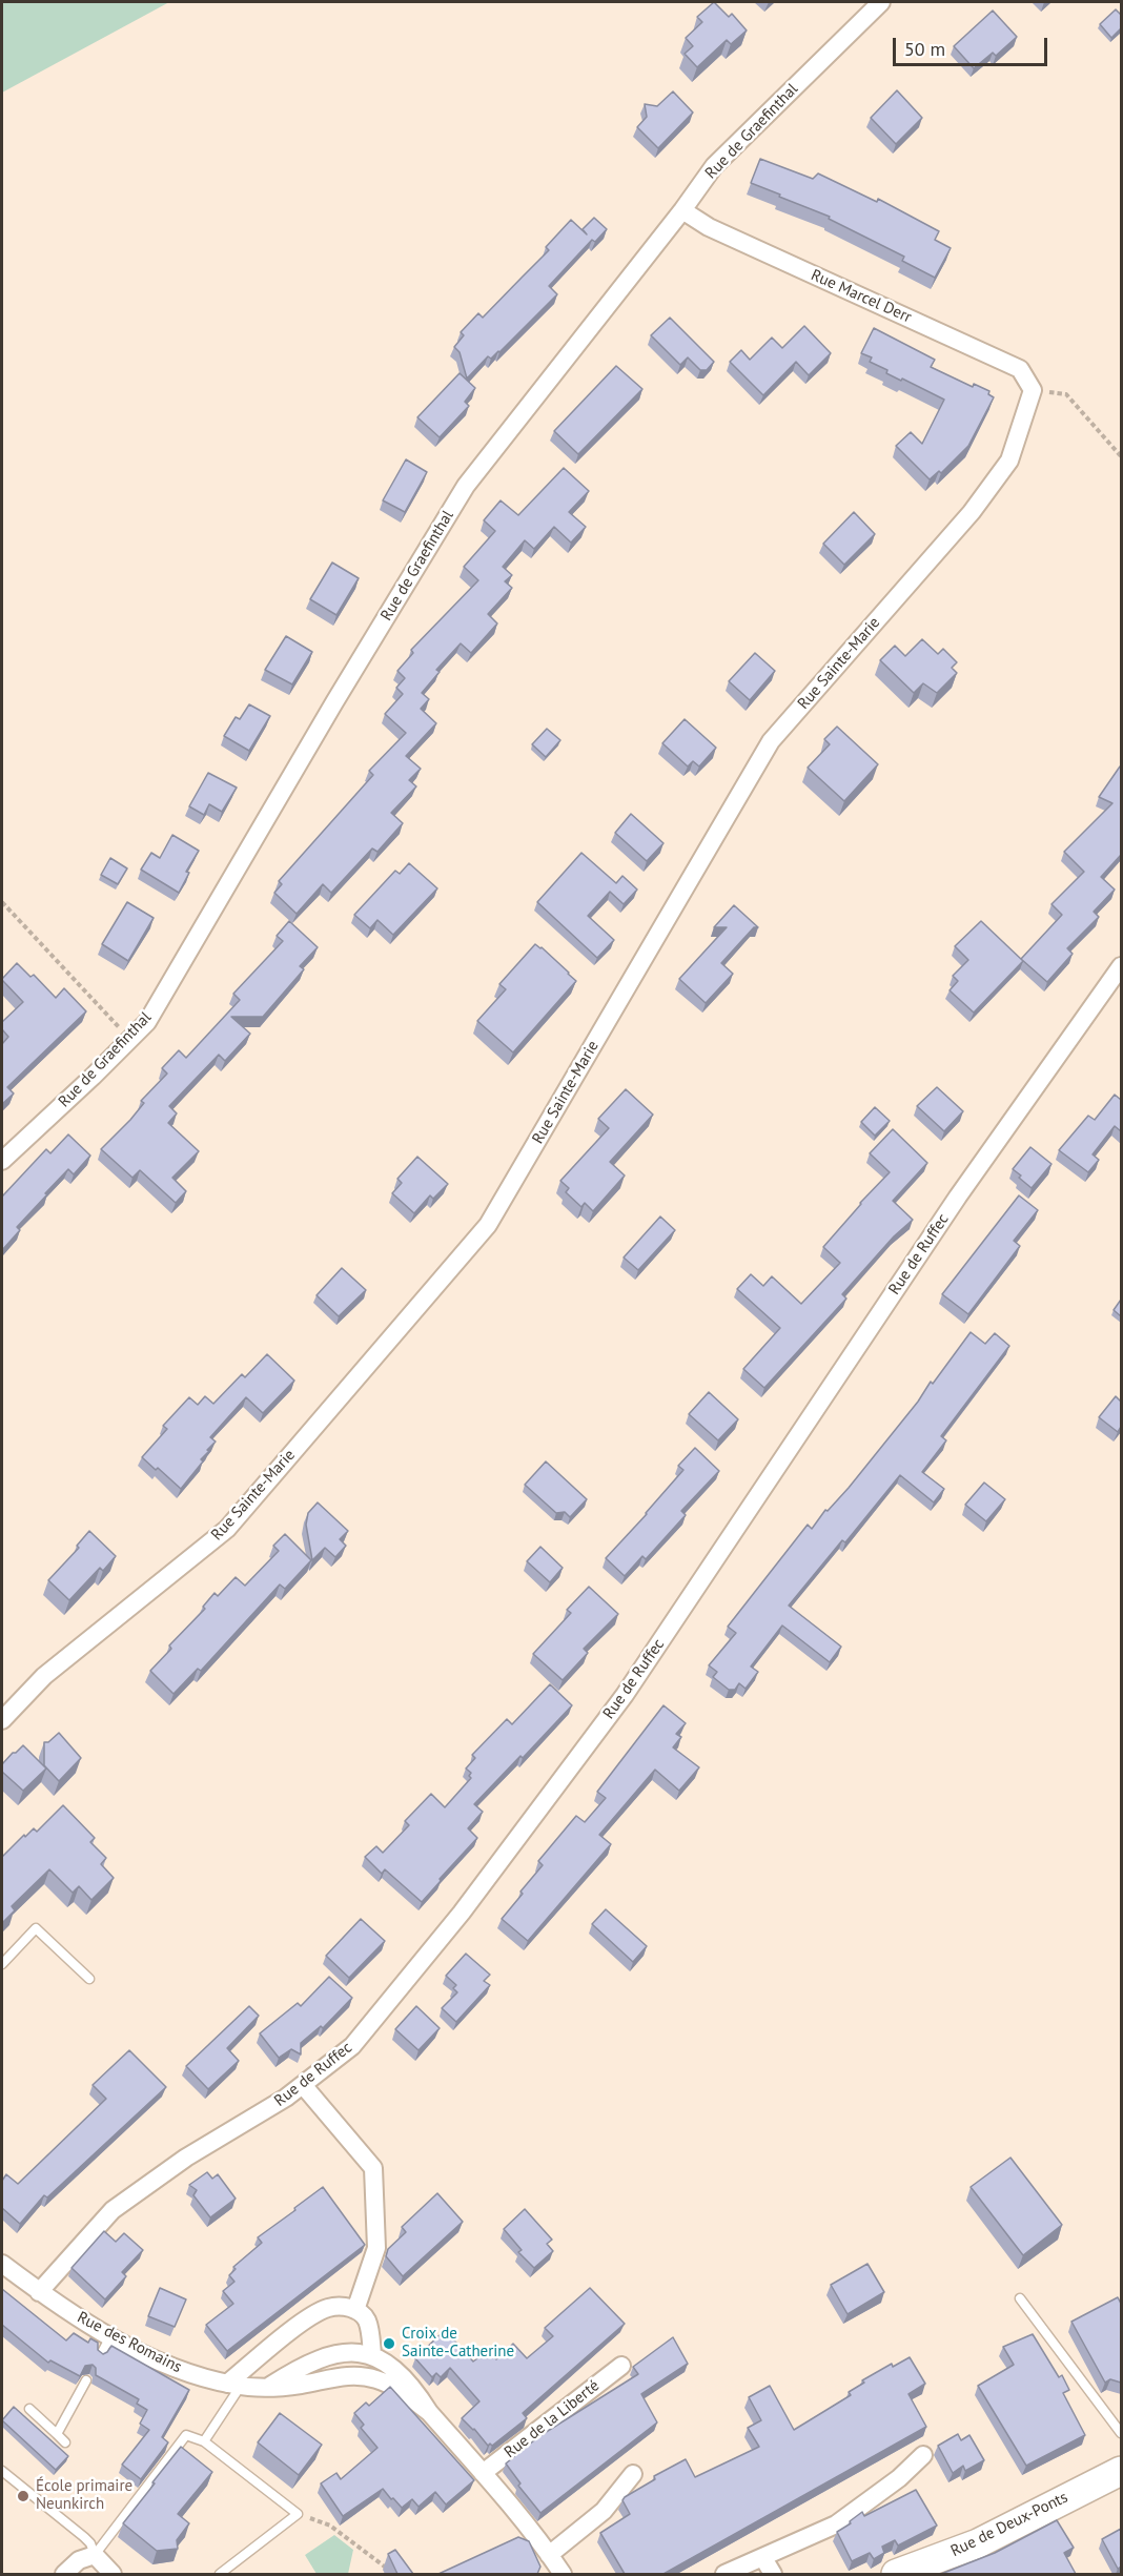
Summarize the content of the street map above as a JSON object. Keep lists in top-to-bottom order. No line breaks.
{"streets":{"main road":["Rue de Deux-Ponts"],"street":["Rue de Graefinthal","Rue Marcel Derr","Rue Sainte-Marie","Rue de Ruffec","Rue des Romains","Rue de la Liberté"]},"crossings":[["Rue de Graefinthal","Rue Marcel Derr"],["Rue Marcel Derr","Rue Sainte-Marie"],["Rue de Ruffec","Rue des Romains"],["Rue des Romains","Rue de la Liberté"]],"places":["Croix de Sainte-Catherine","École primaire Neunkirch"],"scale_bar":"50 m"}
